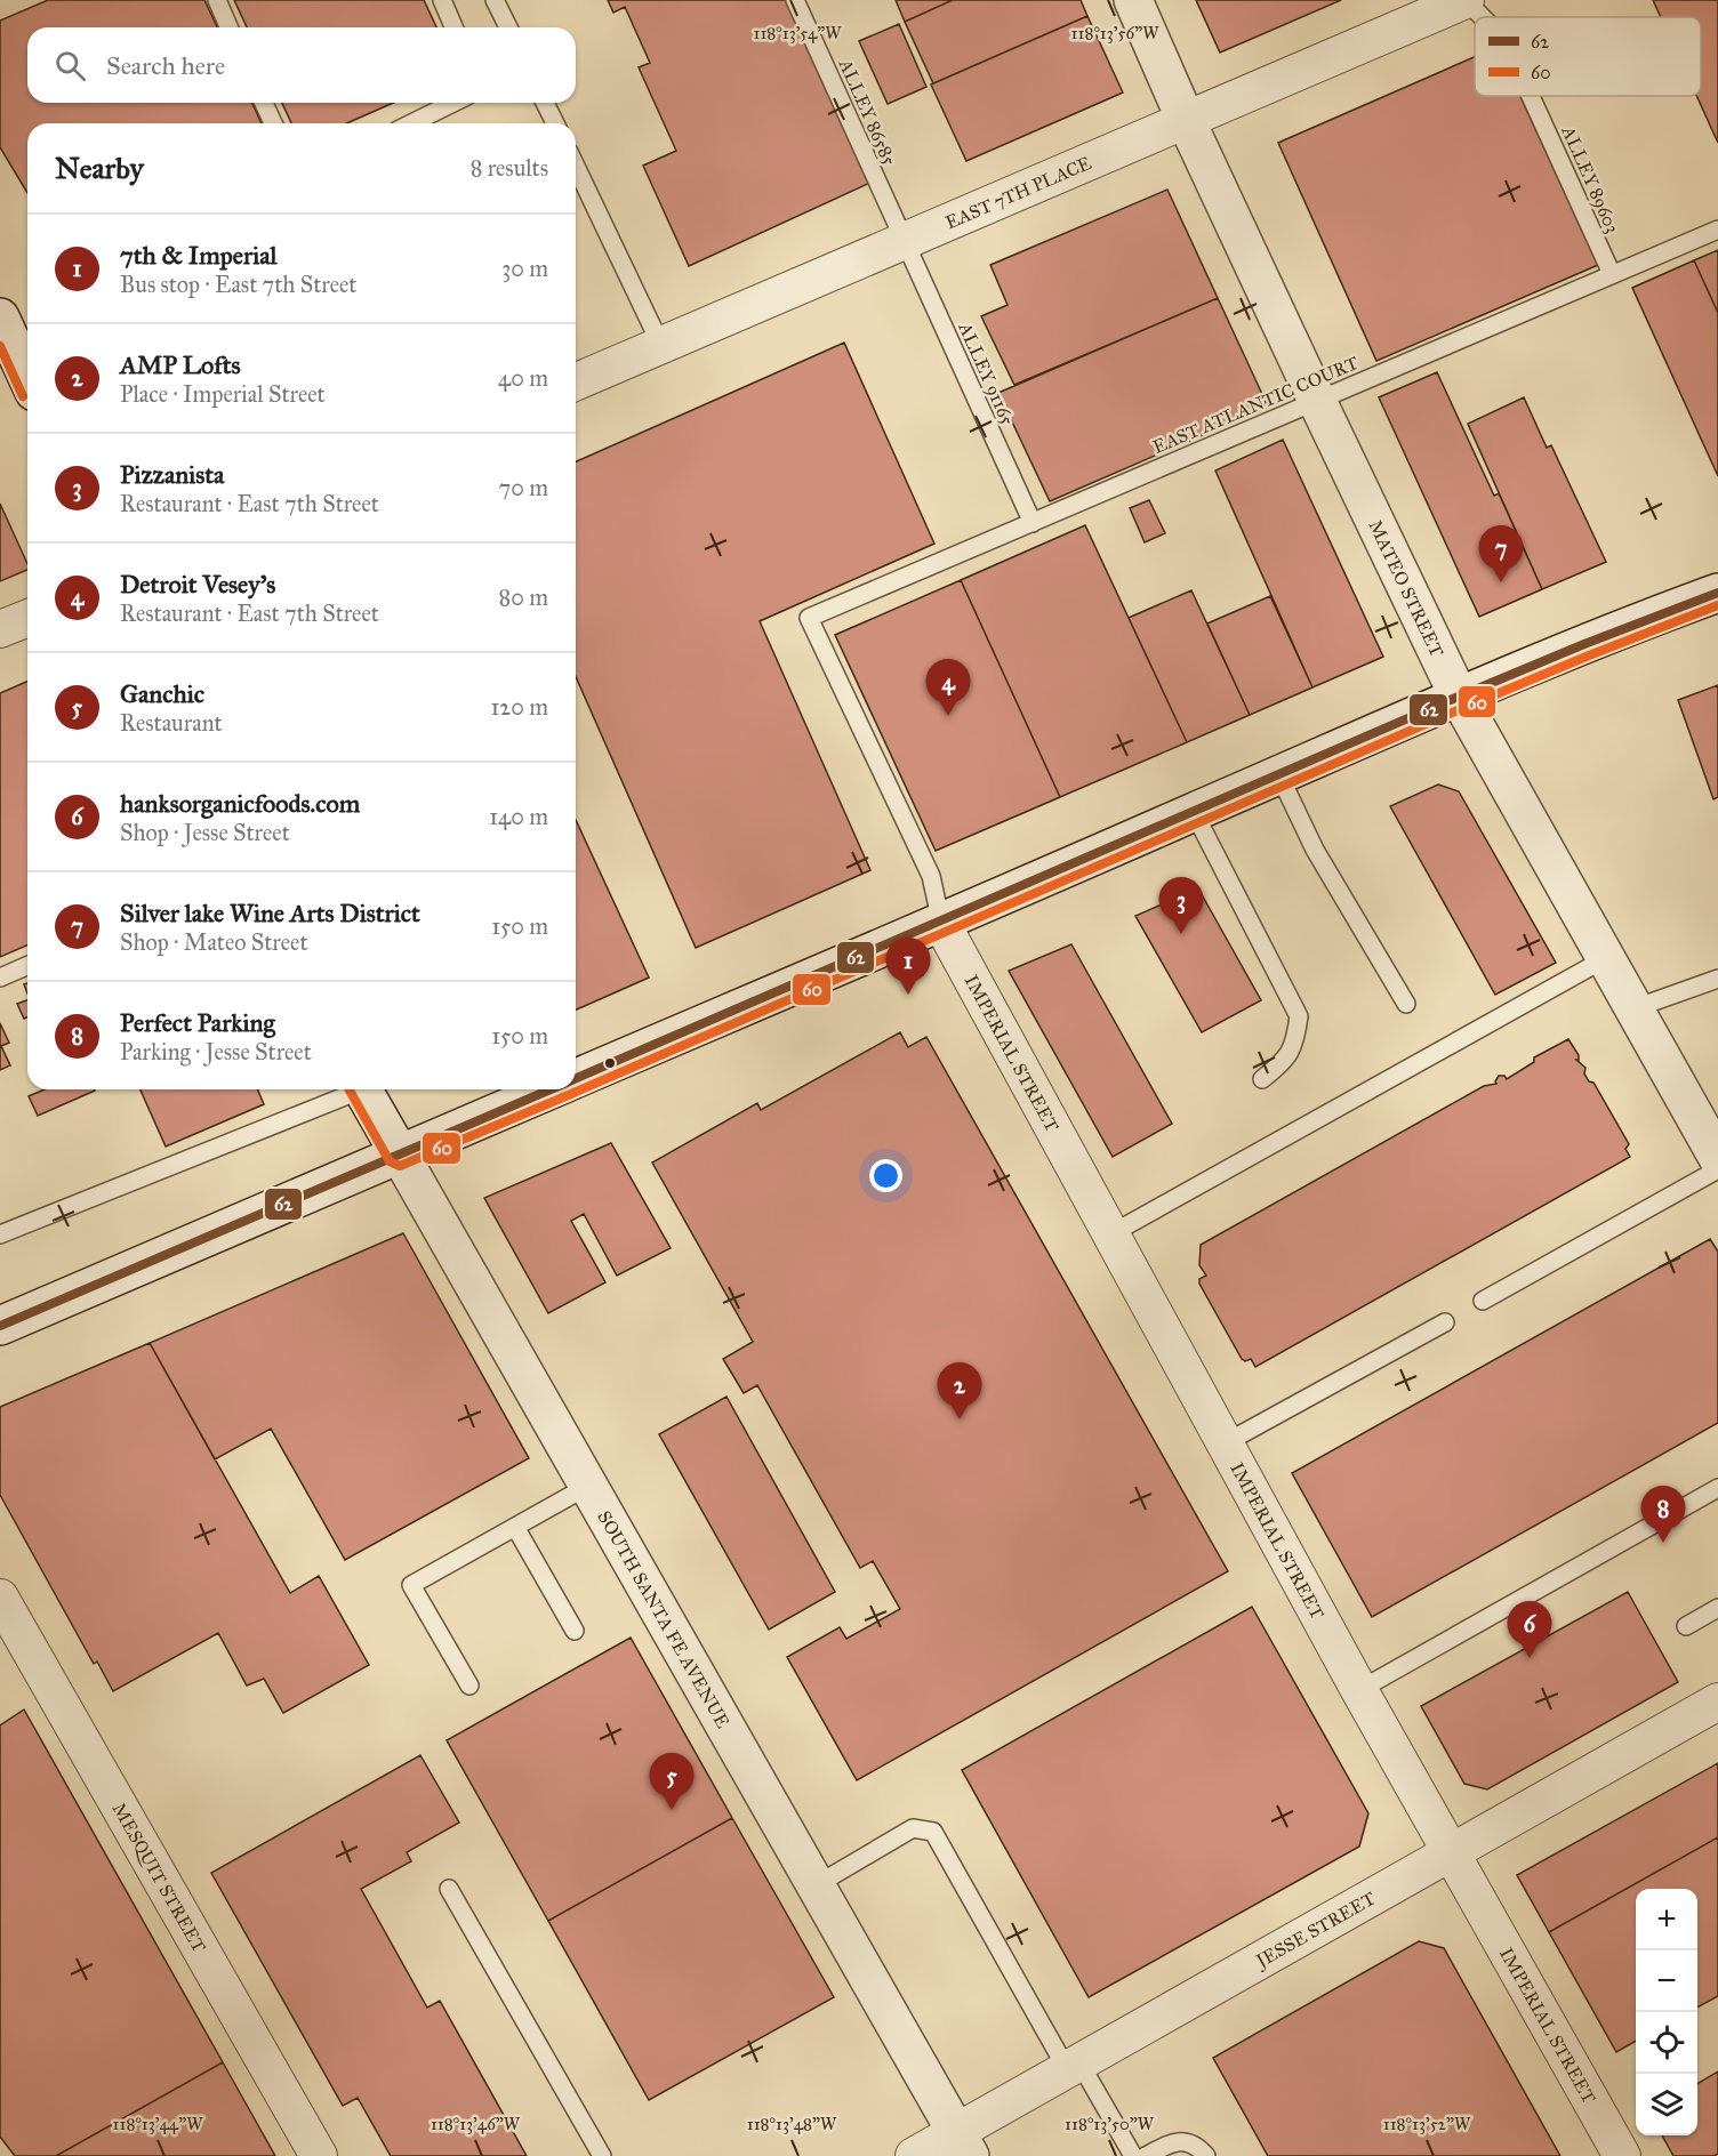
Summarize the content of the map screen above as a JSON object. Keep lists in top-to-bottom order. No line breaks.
{"streets":{"street":["EAST 7TH PLACE","MATEO STREET","IMPERIAL STREET","SOUTH SANTA FE AVENUE","MESQUIT STREET","JESSE STREET"],"lane":["ALLEY 86585","ALLEY 89603","ALLEY 91165","EAST ATLANTIC COURT"]},"crossings":[["ALLEY 86585","EAST 7TH PLACE"],["ALLEY 86585","ALLEY 91165"],["ALLEY 89603","EAST 7TH PLACE"],["ALLEY 89603","EAST ATLANTIC COURT"],["EAST 7TH PLACE","ALLEY 91165"],["EAST 7TH PLACE","MATEO STREET"],["ALLEY 91165","EAST ATLANTIC COURT"],["EAST ATLANTIC COURT","MATEO STREET"],["EAST ATLANTIC COURT","IMPERIAL STREET"],["IMPERIAL STREET","JESSE STREET"],["SOUTH SANTA FE AVENUE","JESSE STREET"]],"lines":["transit line 60","transit line 62"],"legend":["62","60"],"page":{"search":"Search here","heading":["Nearby","8 results"],"list":[{"mark":"1","name":"7th & Imperial","note":"Bus stop · East 7th Street","value":"30 m"},{"mark":"2","name":"AMP Lofts","note":"Place · Imperial Street","value":"40 m"},{"mark":"3","name":"Pizzanista","note":"Restaurant · East 7th Street","value":"70 m"},{"mark":"4","name":"Detroit Vesey's","note":"Restaurant · East 7th Street","value":"80 m"},{"mark":"5","name":"Ganchic","note":"Restaurant","value":"120 m"},{"mark":"6","name":"hanksorganicfoods.com","note":"Shop · Jesse Street","value":"140 m"},{"mark":"7","name":"Silver lake Wine Arts District","note":"Shop · Mateo Street","value":"150 m"},{"mark":"8","name":"Perfect Parking","note":"Parking · Jesse Street","value":"150 m"}],"pins":["7","4","3","1","2","8","6","5"],"map_buttons":["+","−"]},"coordinates":["118°13'54\"W","118°13'56\"W","118°13'44\"W","118°13'46\"W","118°13'48\"W","118°13'50\"W","118°13'52\"W"]}
